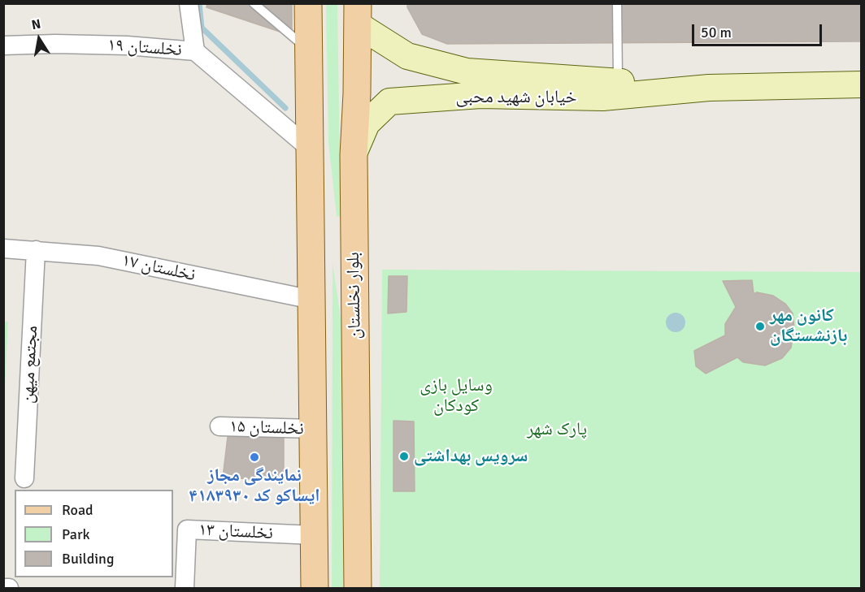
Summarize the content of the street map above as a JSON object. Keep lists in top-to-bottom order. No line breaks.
{"streets":{"main road":["خیابان شهید محبی","بلوار نخلستان"],"street":["نخلستان ۱۹","نخلستان ۱۷","مجتمع میهن","نخلستان ۱۵","نخلستان ۱۳"]},"crossings":[["خیابان شهید محبی","بلوار نخلستان"],["نخلستان ۱۷","مجتمع میهن"]],"parks":["وسایل بازی کودکان","پارک شهر"],"places":["کانون مهر بازنشستگان","سرویس بهداشتی","نمایندگی مجاز ایساکو کد ۴۱۸۳۹۳۰"],"legend":["Road","Park","Building"],"scale_bar":"50 m","north":"top"}
